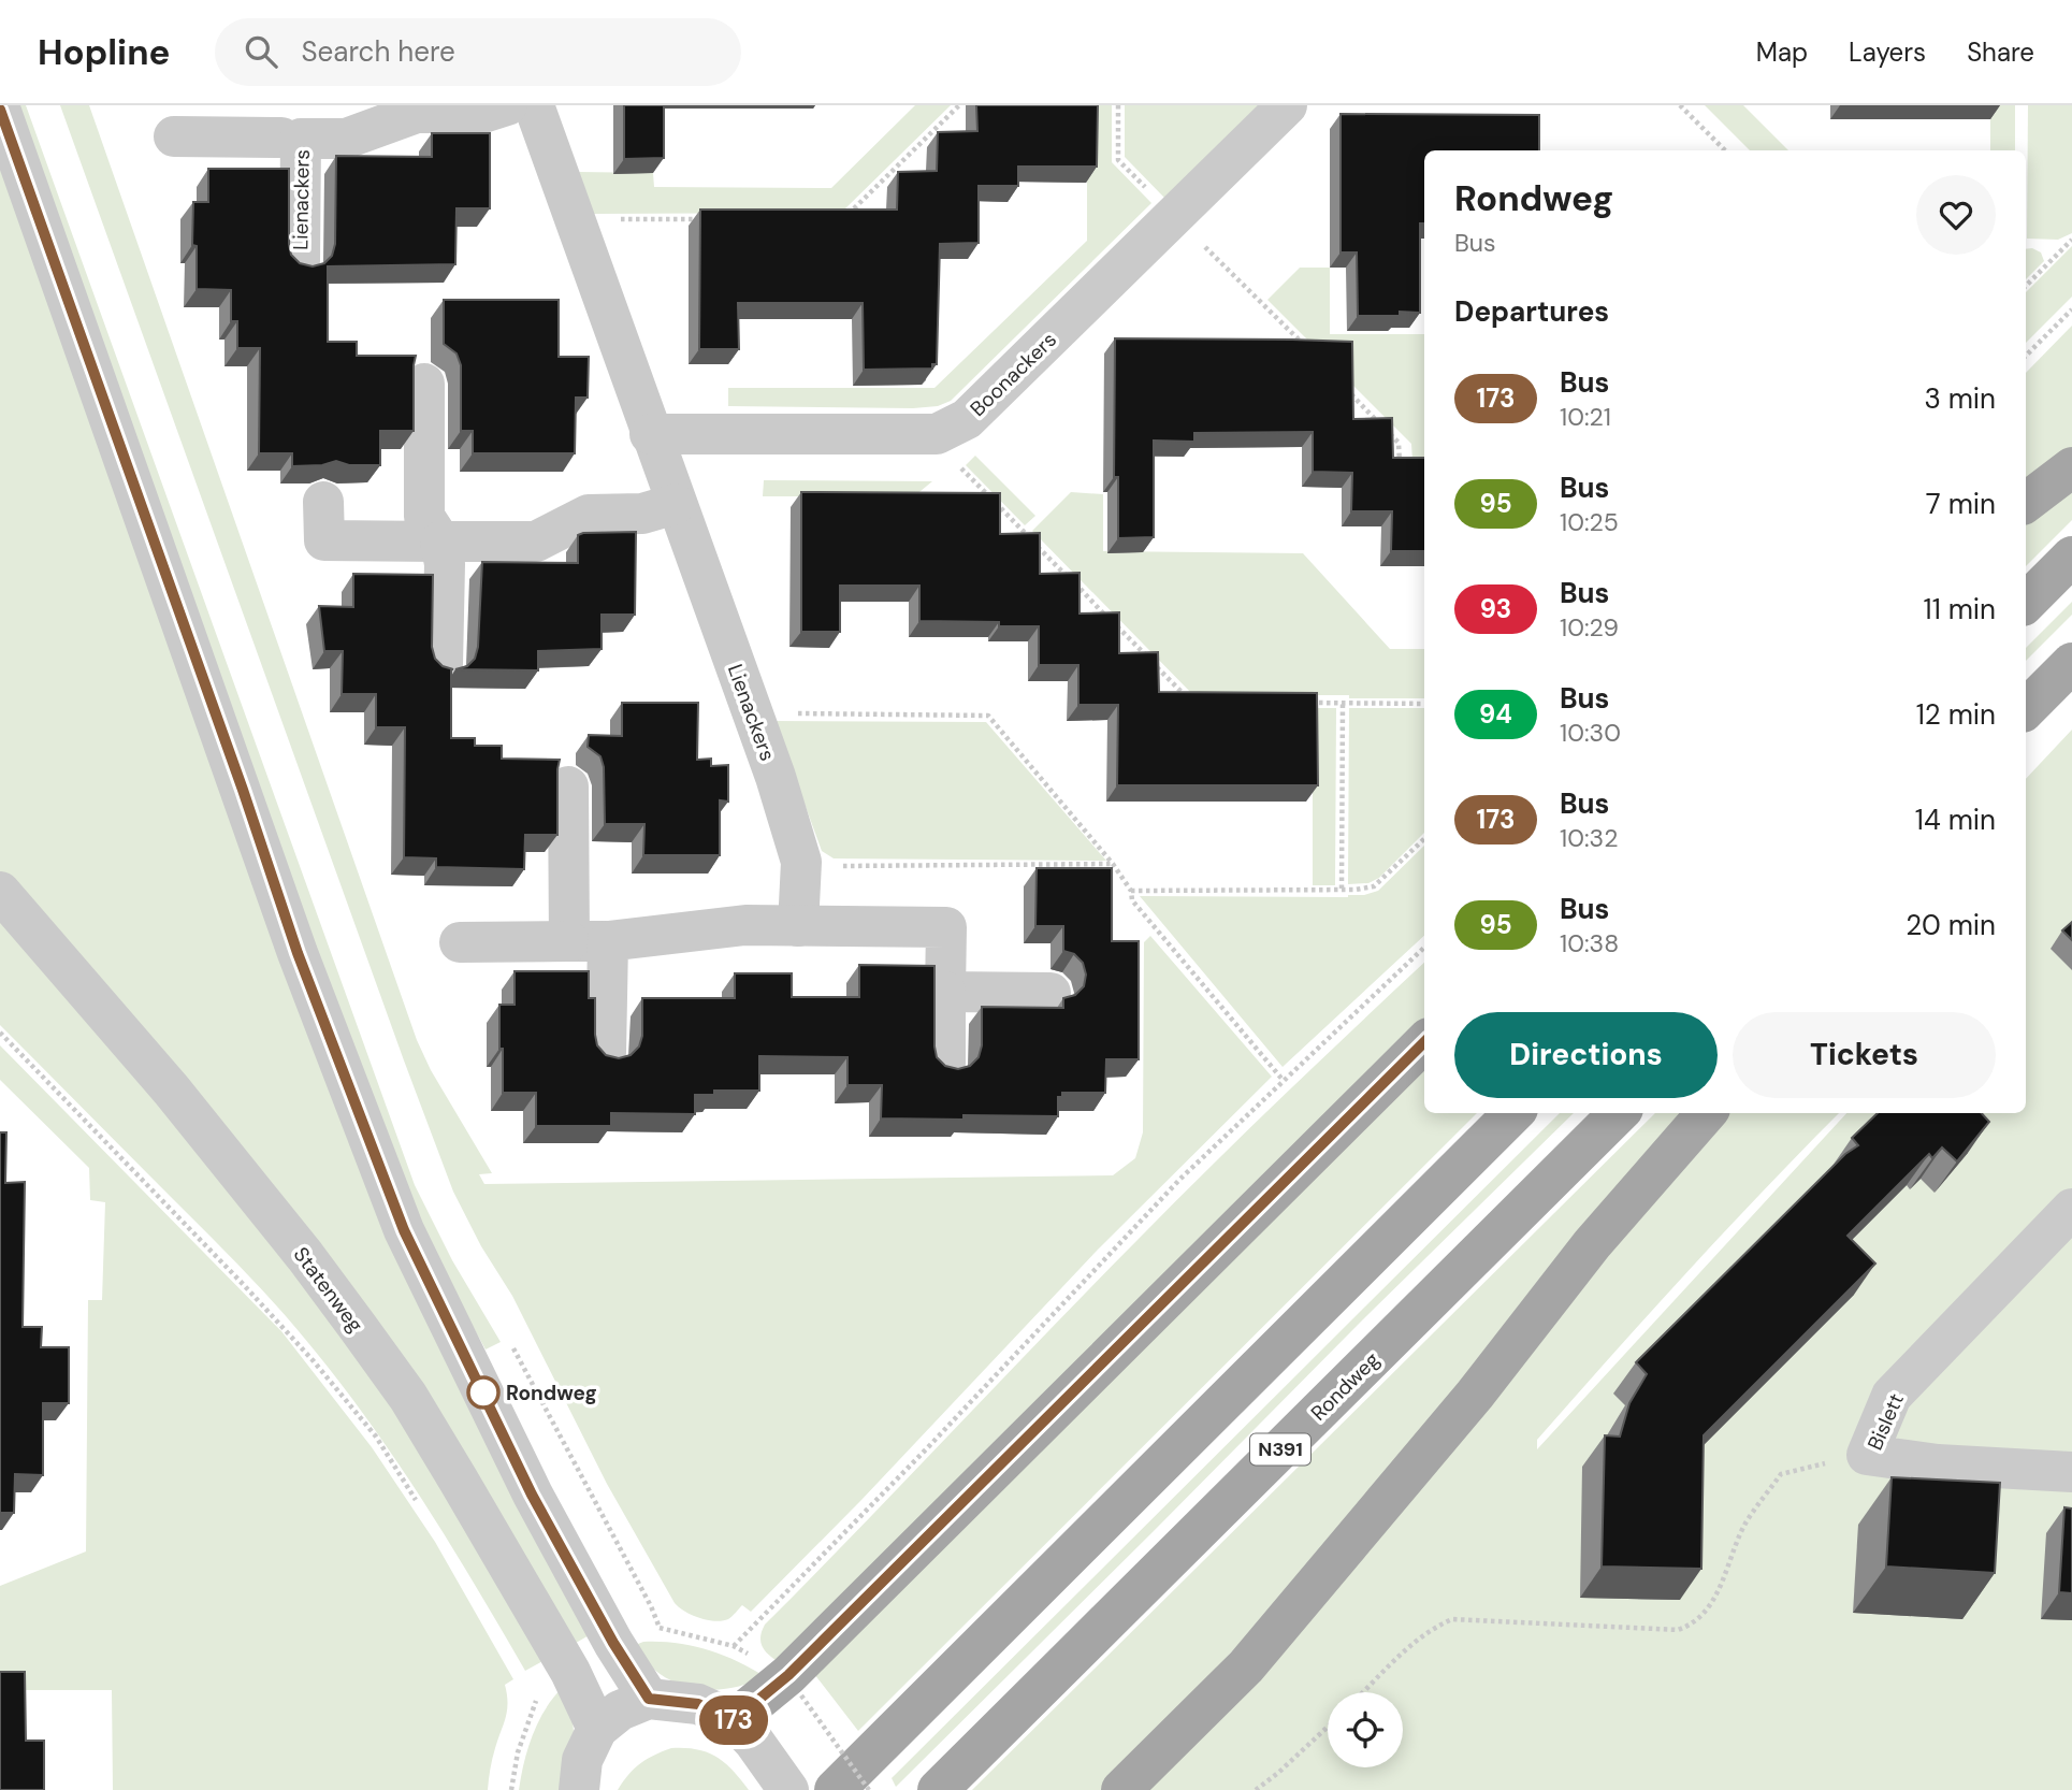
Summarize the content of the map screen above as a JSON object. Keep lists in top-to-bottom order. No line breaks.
{"streets":{"main road":["Rondweg","N391"],"street":["Lienackers","Boonackers","Statenweg","Bislett"]},"crossings":[["Lienackers","Boonackers"]],"places":["Rondweg"],"lines":["bus line 173"],"page":{"header":"Hopline","search":"Search here","nav":["Map","Layers","Share"],"on_map":"173","heading":[["Rondweg","Bus"],"Departures"],"list":[{"mark":"173","name":"Bus","note":"10:21","value":"3 min"},{"mark":"95","name":"Bus","note":"10:25","value":"7 min"},{"mark":"93","name":"Bus","note":"10:29","value":"11 min"},{"mark":"94","name":"Bus","note":"10:30","value":"12 min"},{"mark":"173","name":"Bus","note":"10:32","value":"14 min"},{"mark":"95","name":"Bus","note":"10:38","value":"20 min"}],"buttons":["Directions","Tickets"]}}
